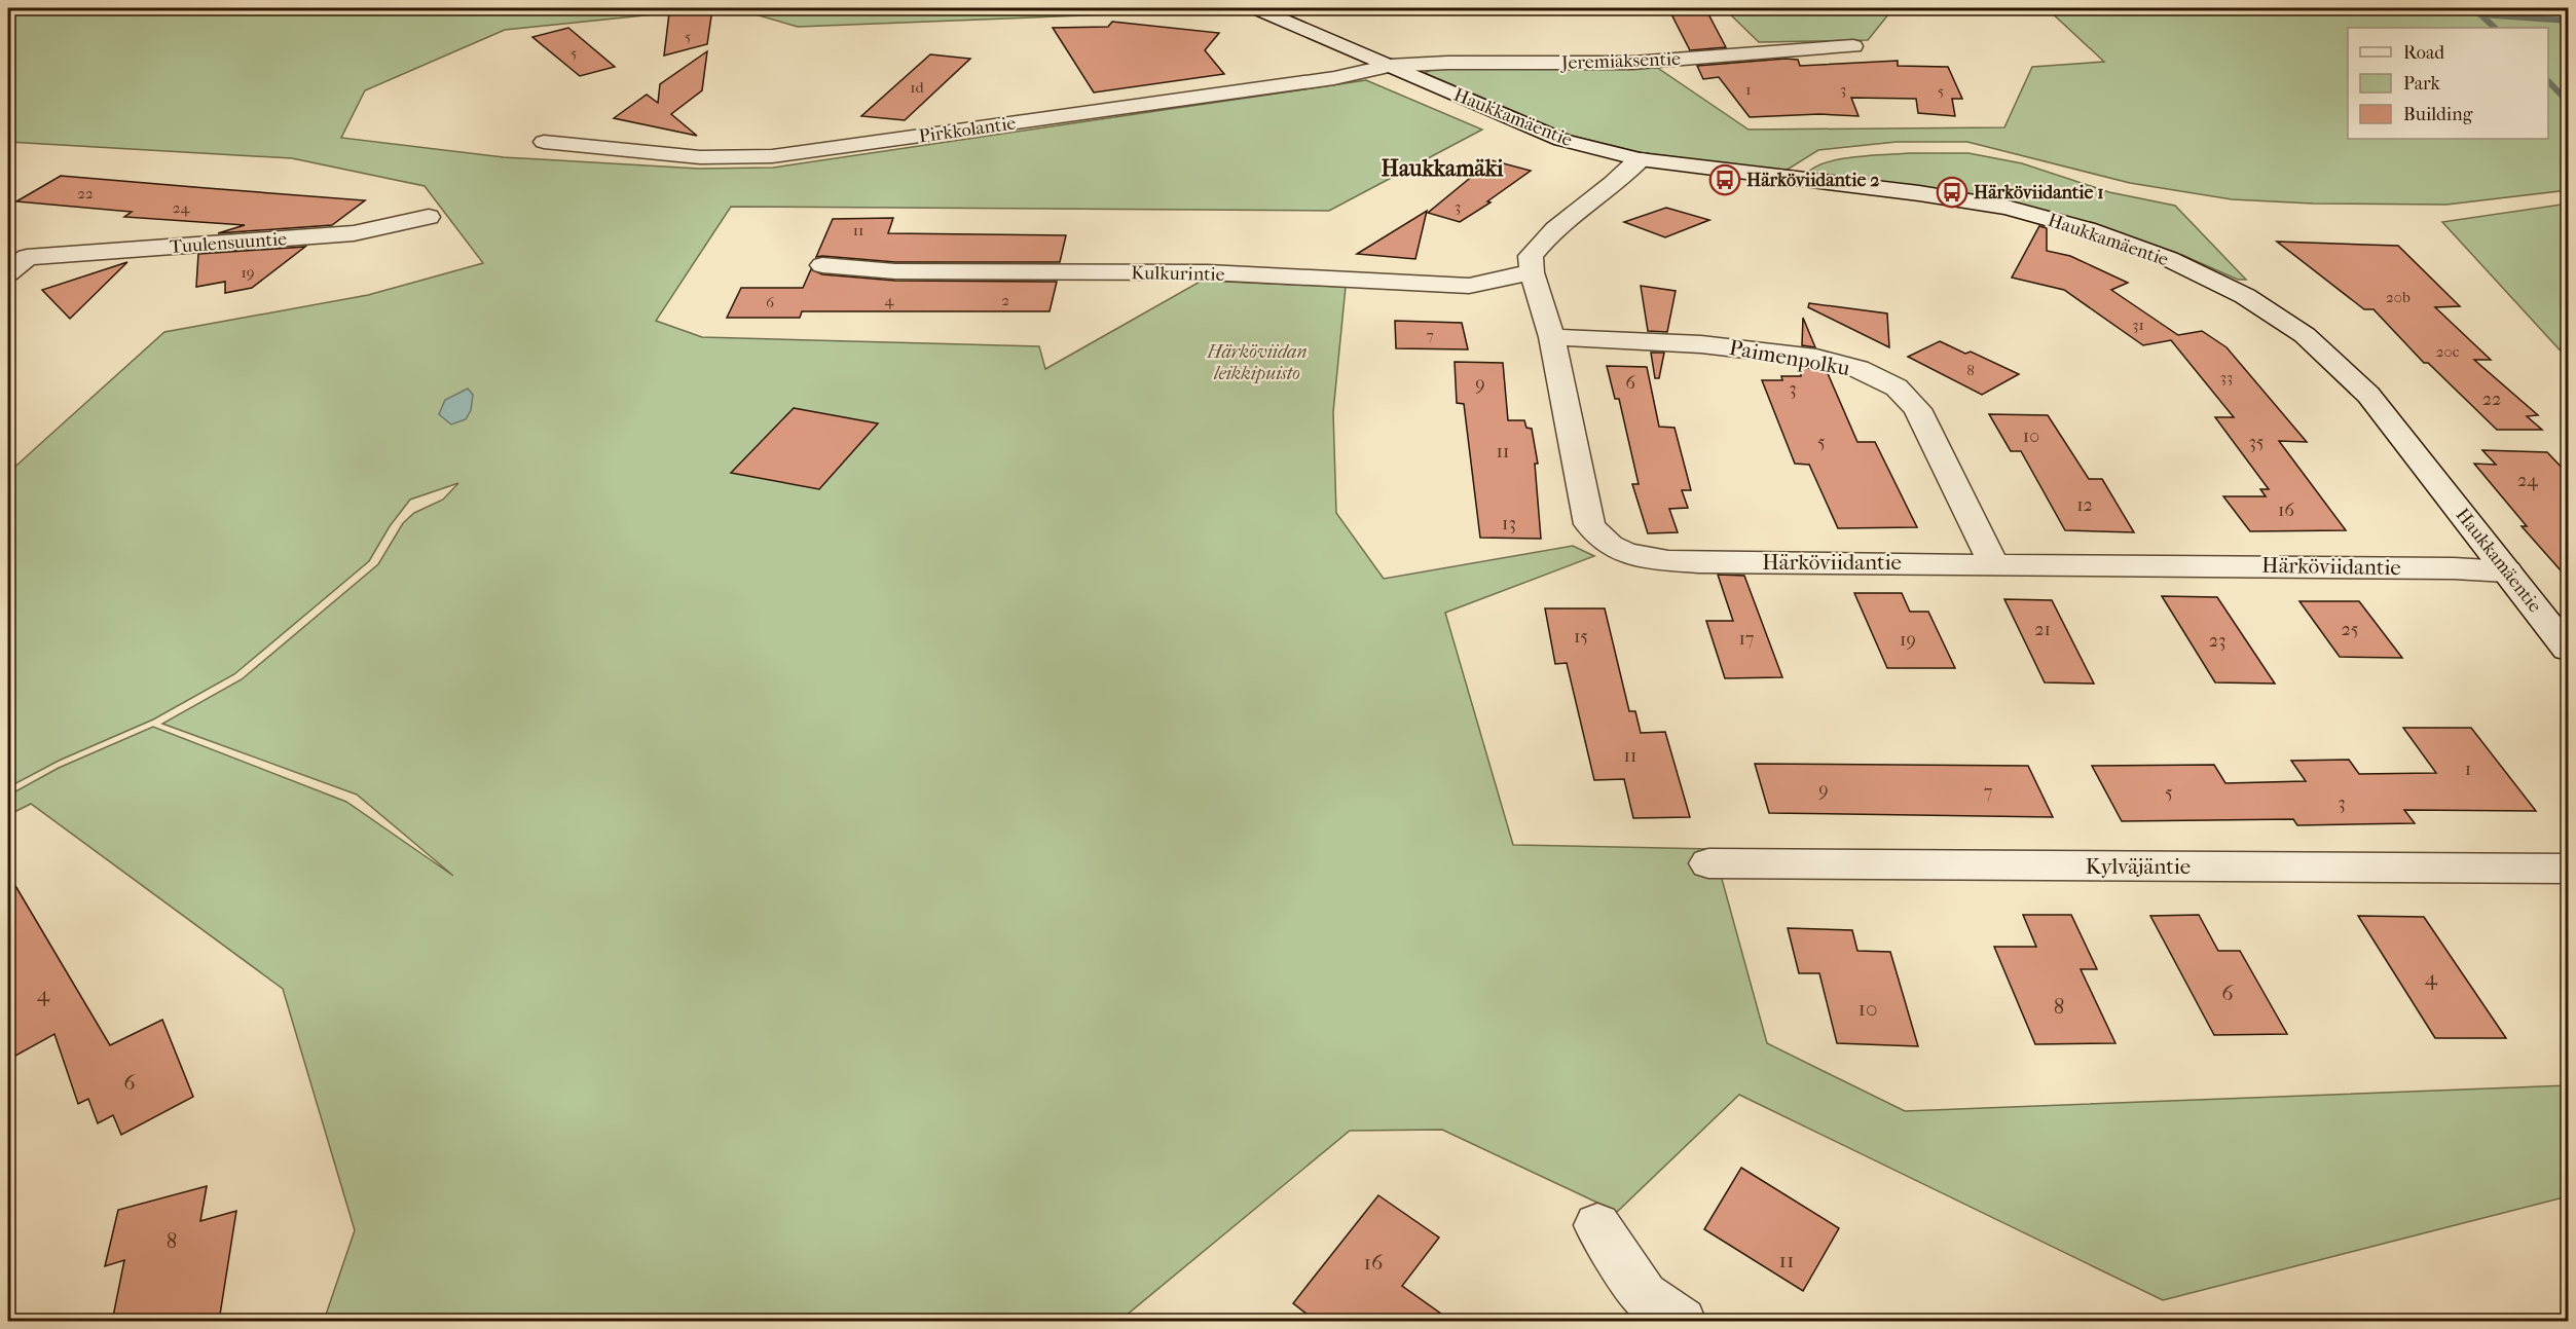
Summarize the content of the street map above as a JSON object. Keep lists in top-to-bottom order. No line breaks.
{"streets":{"street":["Jeremiaksentie","Haukkamäentie","Pirkkolantie","Tuulensuuntie","Kulkurintie","Paimenpolku","Härköviidantie","Kylväjäntie"]},"crossings":[["Jeremiaksentie","Haukkamäentie"],["Jeremiaksentie","Pirkkolantie"],["Haukkamäentie","Pirkkolantie"],["Haukkamäentie","Härköviidantie"],["Kulkurintie","Härköviidantie"],["Paimenpolku","Härköviidantie"]],"districts":["Haukkamäki"],"parks":["Härköviidan leikkipuisto"],"places":{"bus stop":["Härköviidantie 2","Härköviidantie 1"]},"house_numbers":["5","5","1d","1","3","5","22","3","24","11","19","20b","4","2","6","31","7","20c","8","33","6","9","3","22","10","5","35","11","24","12","16","13","21","25","15","17","19","23","11","1","9","7","5","3","4","6","4","8","10","6","8","11","16"],"legend":["Road","Park","Building"]}
